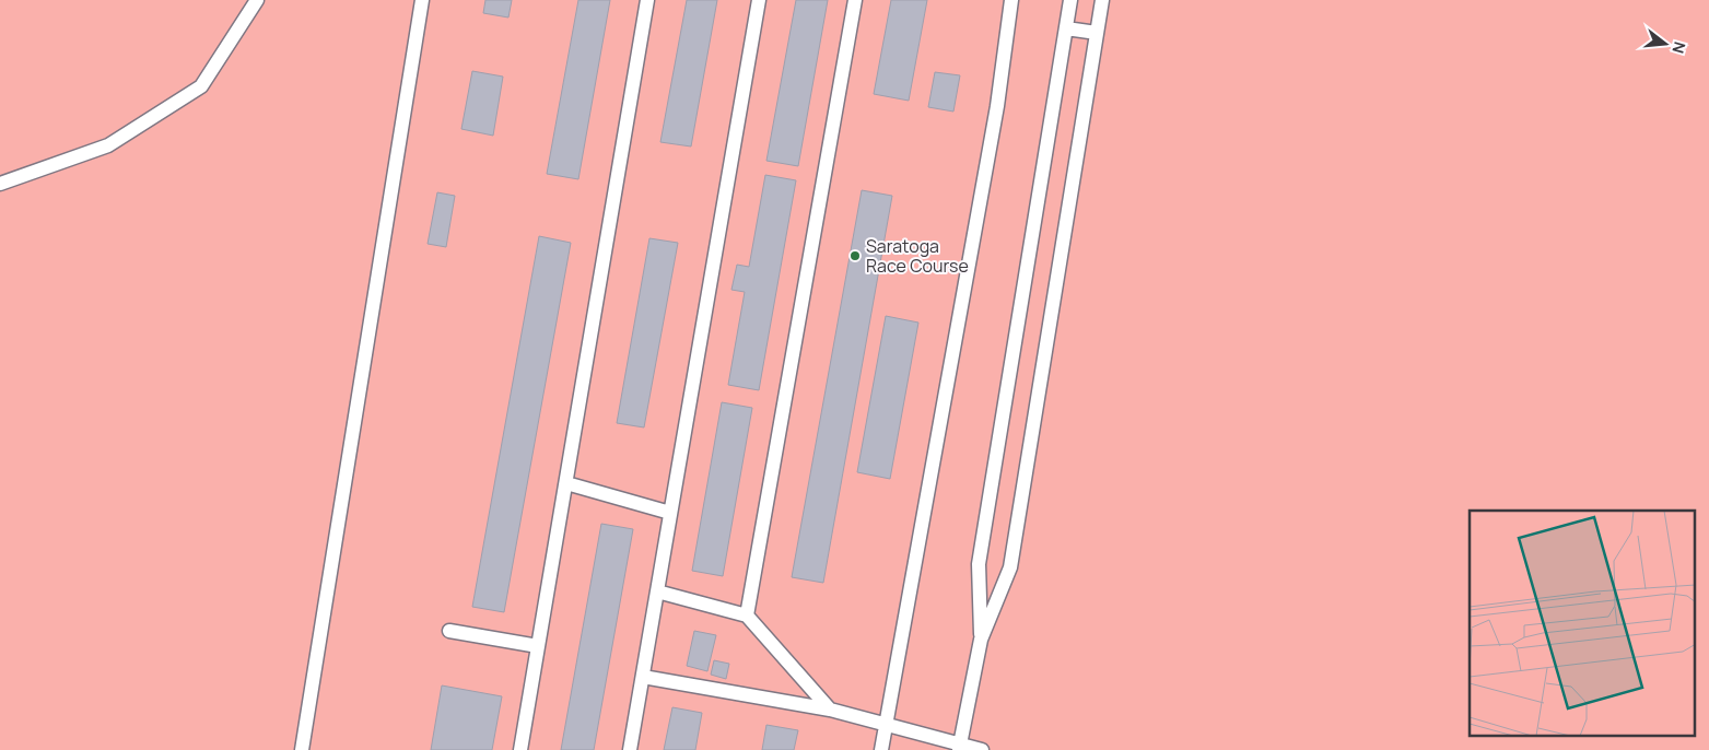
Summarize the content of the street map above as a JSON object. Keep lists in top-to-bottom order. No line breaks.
{"places":["Saratoga Race Course"],"north":"right"}
